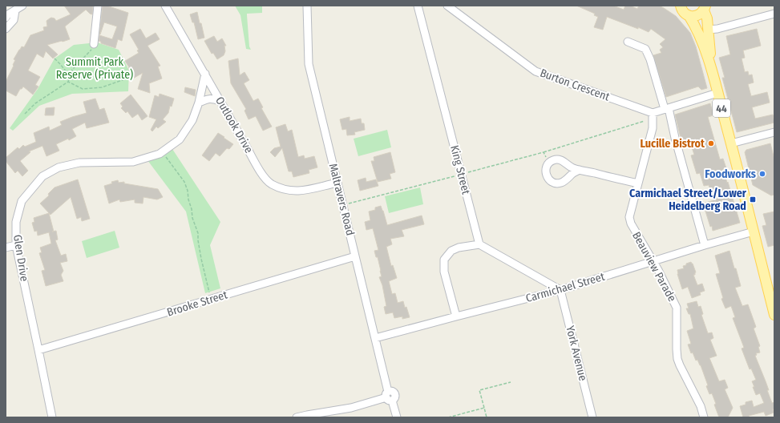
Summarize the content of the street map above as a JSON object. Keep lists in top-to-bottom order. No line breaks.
{"streets":{"main road":["44"],"street":["Burton Crescent","Outlook Drive","King Street","Maltravers Road","Glen Drive","Beauview Parade","Carmichael Street","Brooke Street","York Avenue"]},"crossings":[["Burton Crescent","Beauview Parade"],["44","Carmichael Street"],["Outlook Drive","Maltravers Road"],["Outlook Drive","Glen Drive"],["Maltravers Road","Carmichael Street"],["Maltravers Road","Brooke Street"],["Glen Drive","Brooke Street"],["Beauview Parade","Carmichael Street"],["Carmichael Street","York Avenue"]],"parks":["Summit Park Reserve (Private)"],"places":{"other":["Lucille Bistrot","Foodworks"],"transit":["Carmichael Street/Lower Heidelberg Road"]}}
